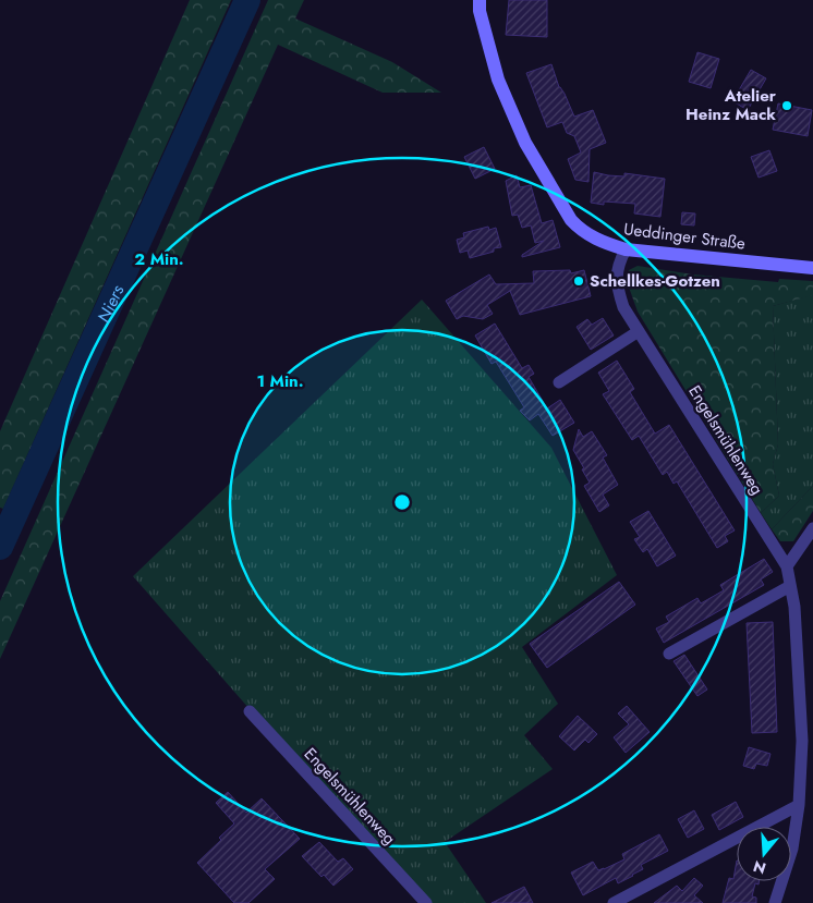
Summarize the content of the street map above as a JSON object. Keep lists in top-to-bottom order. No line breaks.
{"streets":{"street":["Ueddinger Straße","Engelsmühlenweg"]},"crossings":[["Ueddinger Straße","Engelsmühlenweg"]],"water":["Niers"],"places":["Atelier Heinz Mack","Schellkes-Gotzen"],"north":"bottom","rings":["2 Min.","1 Min."]}
